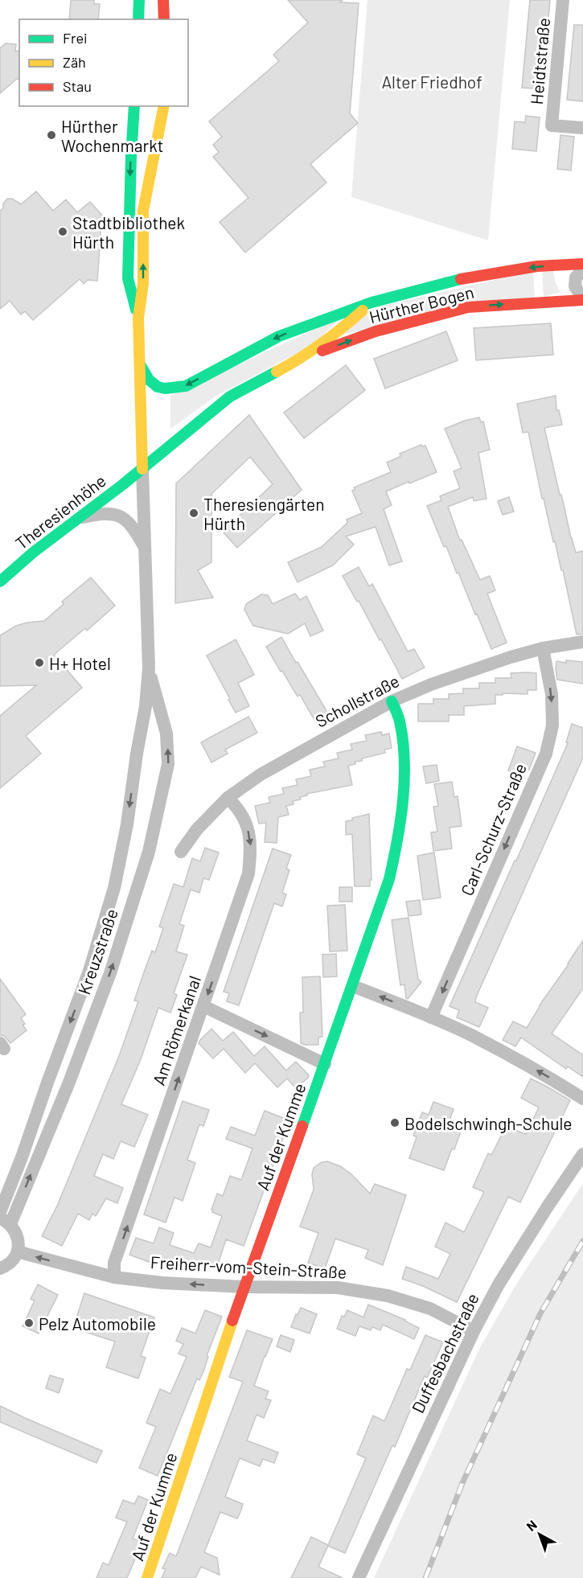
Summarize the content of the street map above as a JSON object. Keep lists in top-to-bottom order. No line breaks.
{"streets":{"street":["Heidtstraße","Hürther Bogen","Theresienhöhe","Schollstraße","Carl-Schurz-Straße","Kreuzstraße","Am Römerkanal","Auf der Kumme","Freiherr-vom-Stein-Straße","Duffesbachstraße"]},"crossings":[["Hürther Bogen","Theresienhöhe"],["Hürther Bogen","Kreuzstraße"],["Theresienhöhe","Kreuzstraße"],["Schollstraße","Carl-Schurz-Straße"],["Schollstraße","Am Römerkanal"],["Schollstraße","Auf der Kumme"],["Am Römerkanal","Freiherr-vom-Stein-Straße"],["Auf der Kumme","Freiherr-vom-Stein-Straße"],["Freiherr-vom-Stein-Straße","Duffesbachstraße"]],"one_way":["Carl-Schurz-Straße","Freiherr-vom-Stein-Straße"],"parks":["Alter Friedhof"],"places":["Hürther Wochenmarkt","Stadtbibliothek Hürth","Theresiengärten Hürth","H+ Hotel","Bodelschwingh-Schule","Pelz Automobile"],"legend":["Frei","Zäh","Stau"],"north":"top left"}
